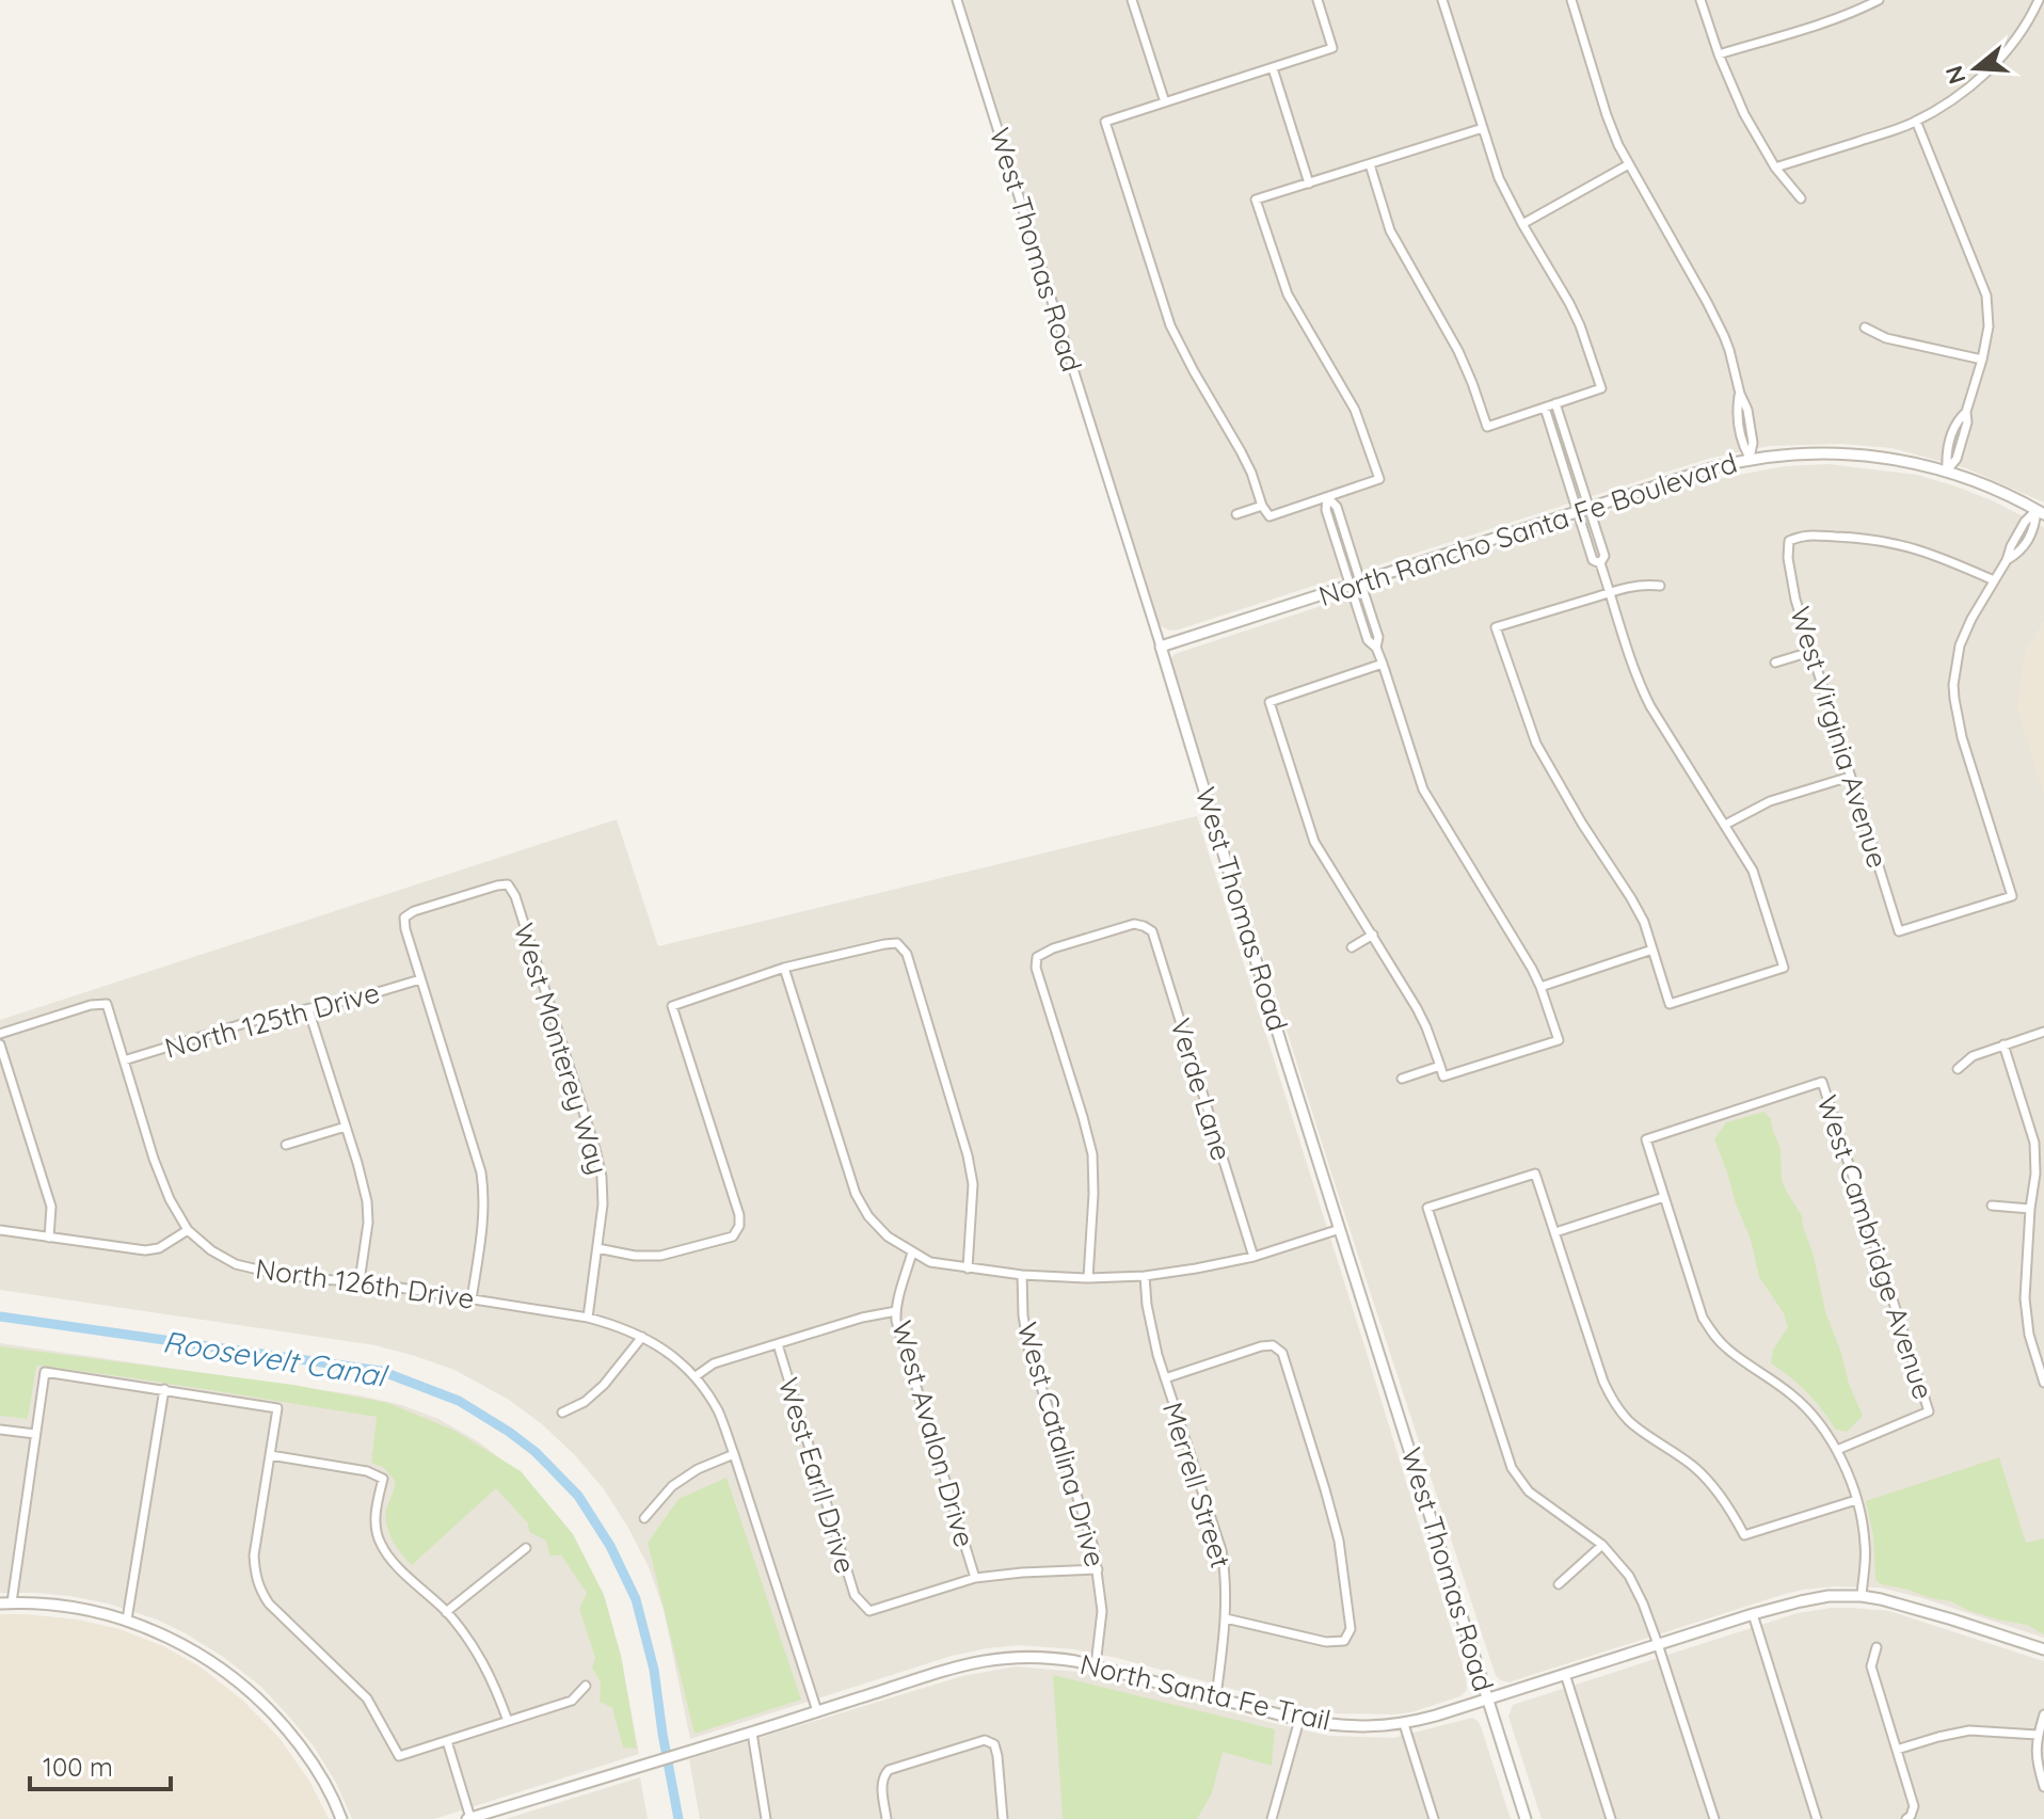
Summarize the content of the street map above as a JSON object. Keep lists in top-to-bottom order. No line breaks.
{"streets":{"street":["West Thomas Road","North Rancho Santa Fe Boulevard","West Virginia Avenue","North 125th Drive","West Monterey Way","Verde Lane","West Cambridge Avenue","North 126th Drive","West Avalon Drive","West Catalina Drive","West Earll Drive","Merrell Street","North Santa Fe Trail"]},"crossings":[["West Thomas Road","North Rancho Santa Fe Boulevard"],["West Thomas Road","North Santa Fe Trail"],["North 125th Drive","West Monterey Way"],["West Monterey Way","North 126th Drive"],["West Avalon Drive","West Earll Drive"],["West Catalina Drive","North Santa Fe Trail"],["Merrell Street","North Santa Fe Trail"]],"water":["Roosevelt Canal"],"scale_bar":"100 m","north":"left"}
